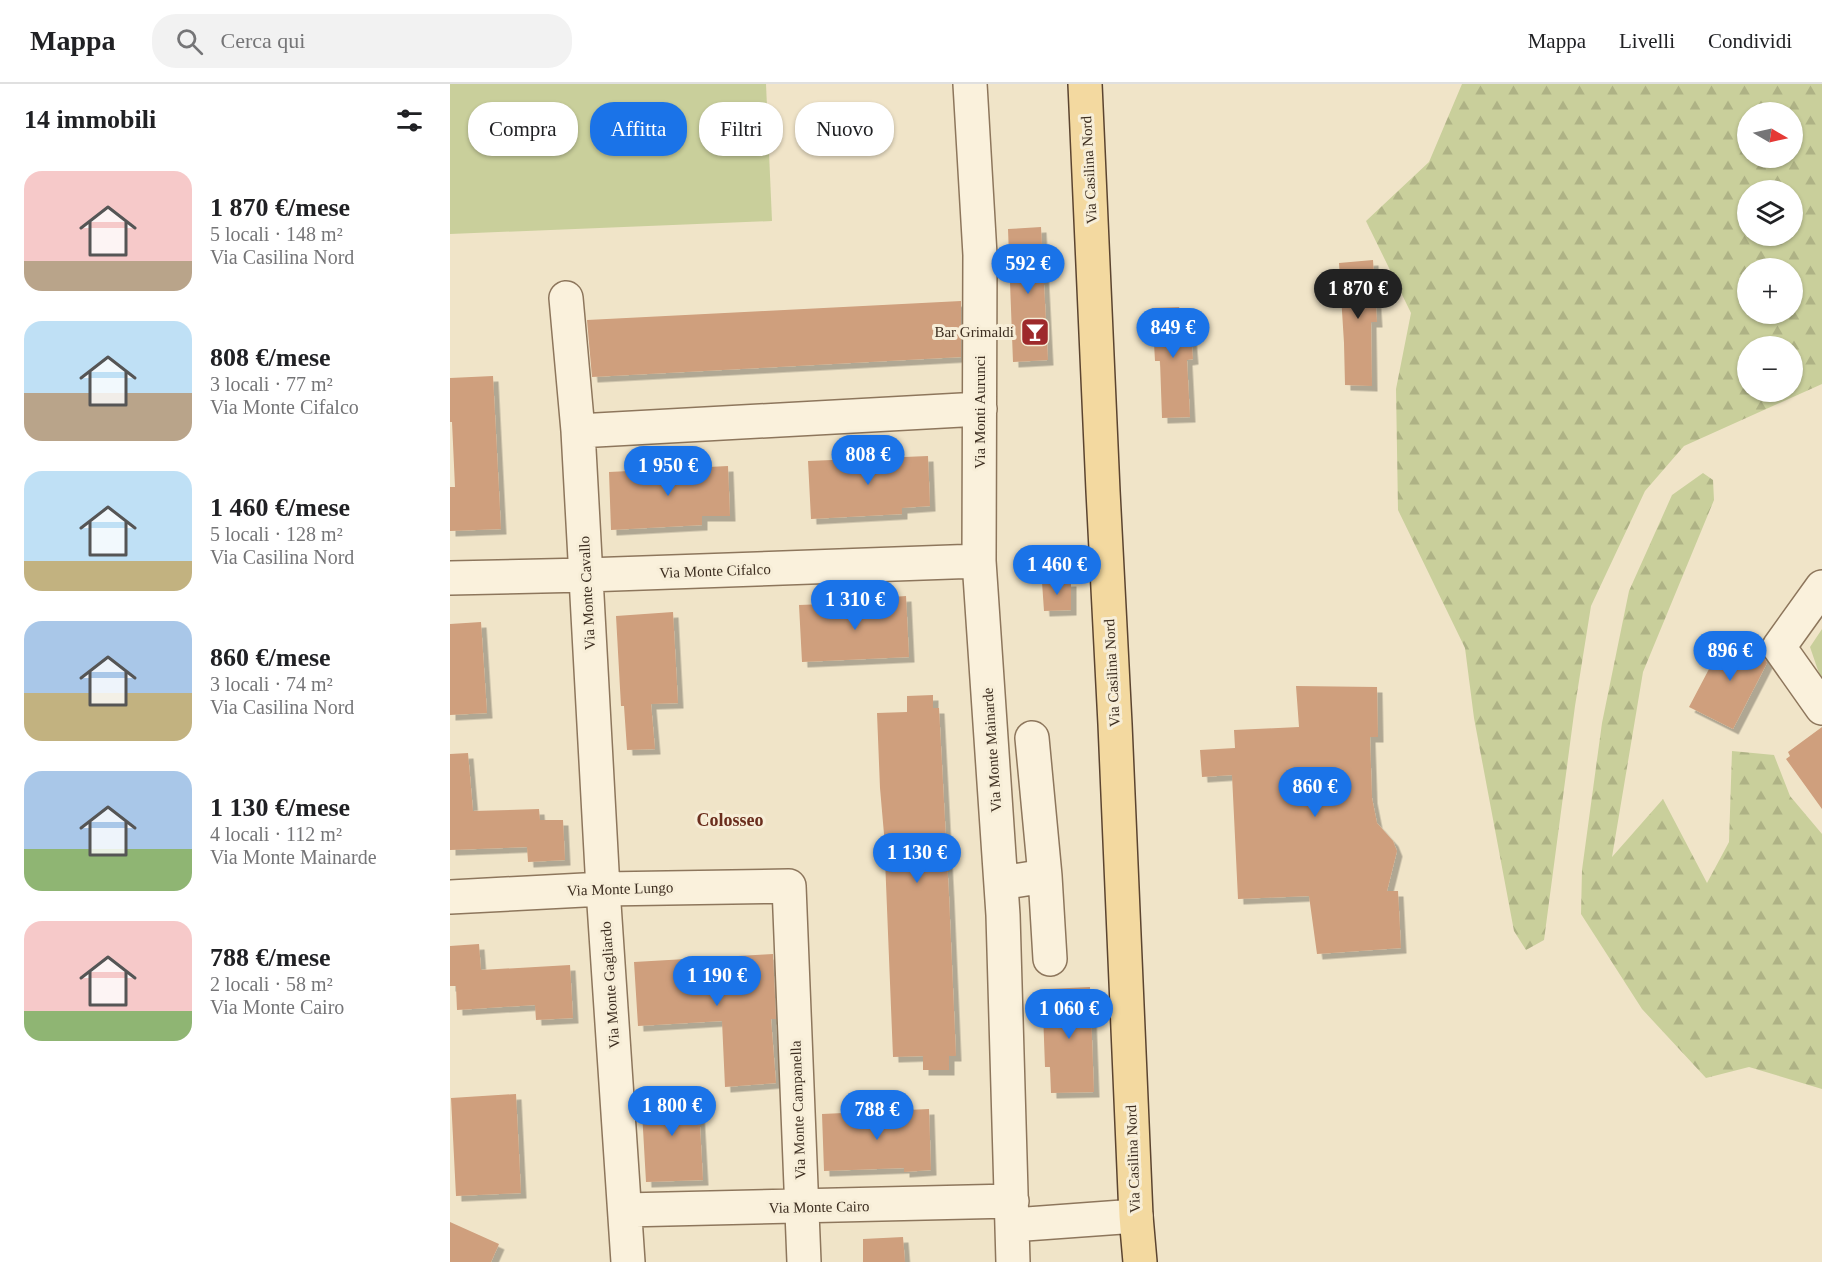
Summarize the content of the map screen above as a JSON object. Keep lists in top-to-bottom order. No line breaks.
{"streets":{"main road":["Via Casilina Nord"],"street":["Via Monti Aurunci","Via Monte Cifalco","Via Monte Cavallo","Via Monte Mainarde","Via Monte Lungo","Via Monte Gagliardo","Via Monte Campanella","Via Monte Cairo"]},"crossings":[["Via Casilina Nord","Via Monte Cairo"],["Via Monti Aurunci","Via Monte Cifalco"],["Via Monti Aurunci","Via Monte Mainarde"],["Via Monte Cifalco","Via Monte Cavallo"],["Via Monte Cifalco","Via Monte Mainarde"],["Via Monte Cavallo","Via Monte Lungo"],["Via Monte Cavallo","Via Monte Gagliardo"],["Via Monte Mainarde","Via Monte Cairo"],["Via Monte Lungo","Via Monte Gagliardo"],["Via Monte Lungo","Via Monte Campanella"],["Via Monte Gagliardo","Via Monte Cairo"],["Via Monte Campanella","Via Monte Cairo"]],"districts":["Colosseo"],"places":{"bar":["Bar Grimaldi"]},"north":"right","page":{"header":"Mappa","search":"Cerca qui","nav":["Mappa","Livelli","Condividi"],"heading":"14 immobili","map_buttons":["+","−"],"chip":["Compra","Affitta","Filtri","Nuovo"],"list":[{"name":"1 870 €/mese","note":"5 locali · 148 m² · Via Casilina Nord"},{"name":"808 €/mese","note":"3 locali · 77 m² · Via Monte Cifalco"},{"name":"1 460 €/mese","note":"5 locali · 128 m² · Via Casilina Nord"},{"name":"860 €/mese","note":"3 locali · 74 m² · Via Casilina Nord"},{"name":"1 130 €/mese","note":"4 locali · 112 m² · Via Monte Mainarde"},{"name":"788 €/mese","note":"2 locali · 58 m² · Via Monte Cairo"}],"price":["592 €","1 870 €","849 €","808 €","1 950 €","1 460 €","1 310 €","896 €","860 €","1 130 €","1 190 €","1 060 €","1 800 €","788 €"]}}
